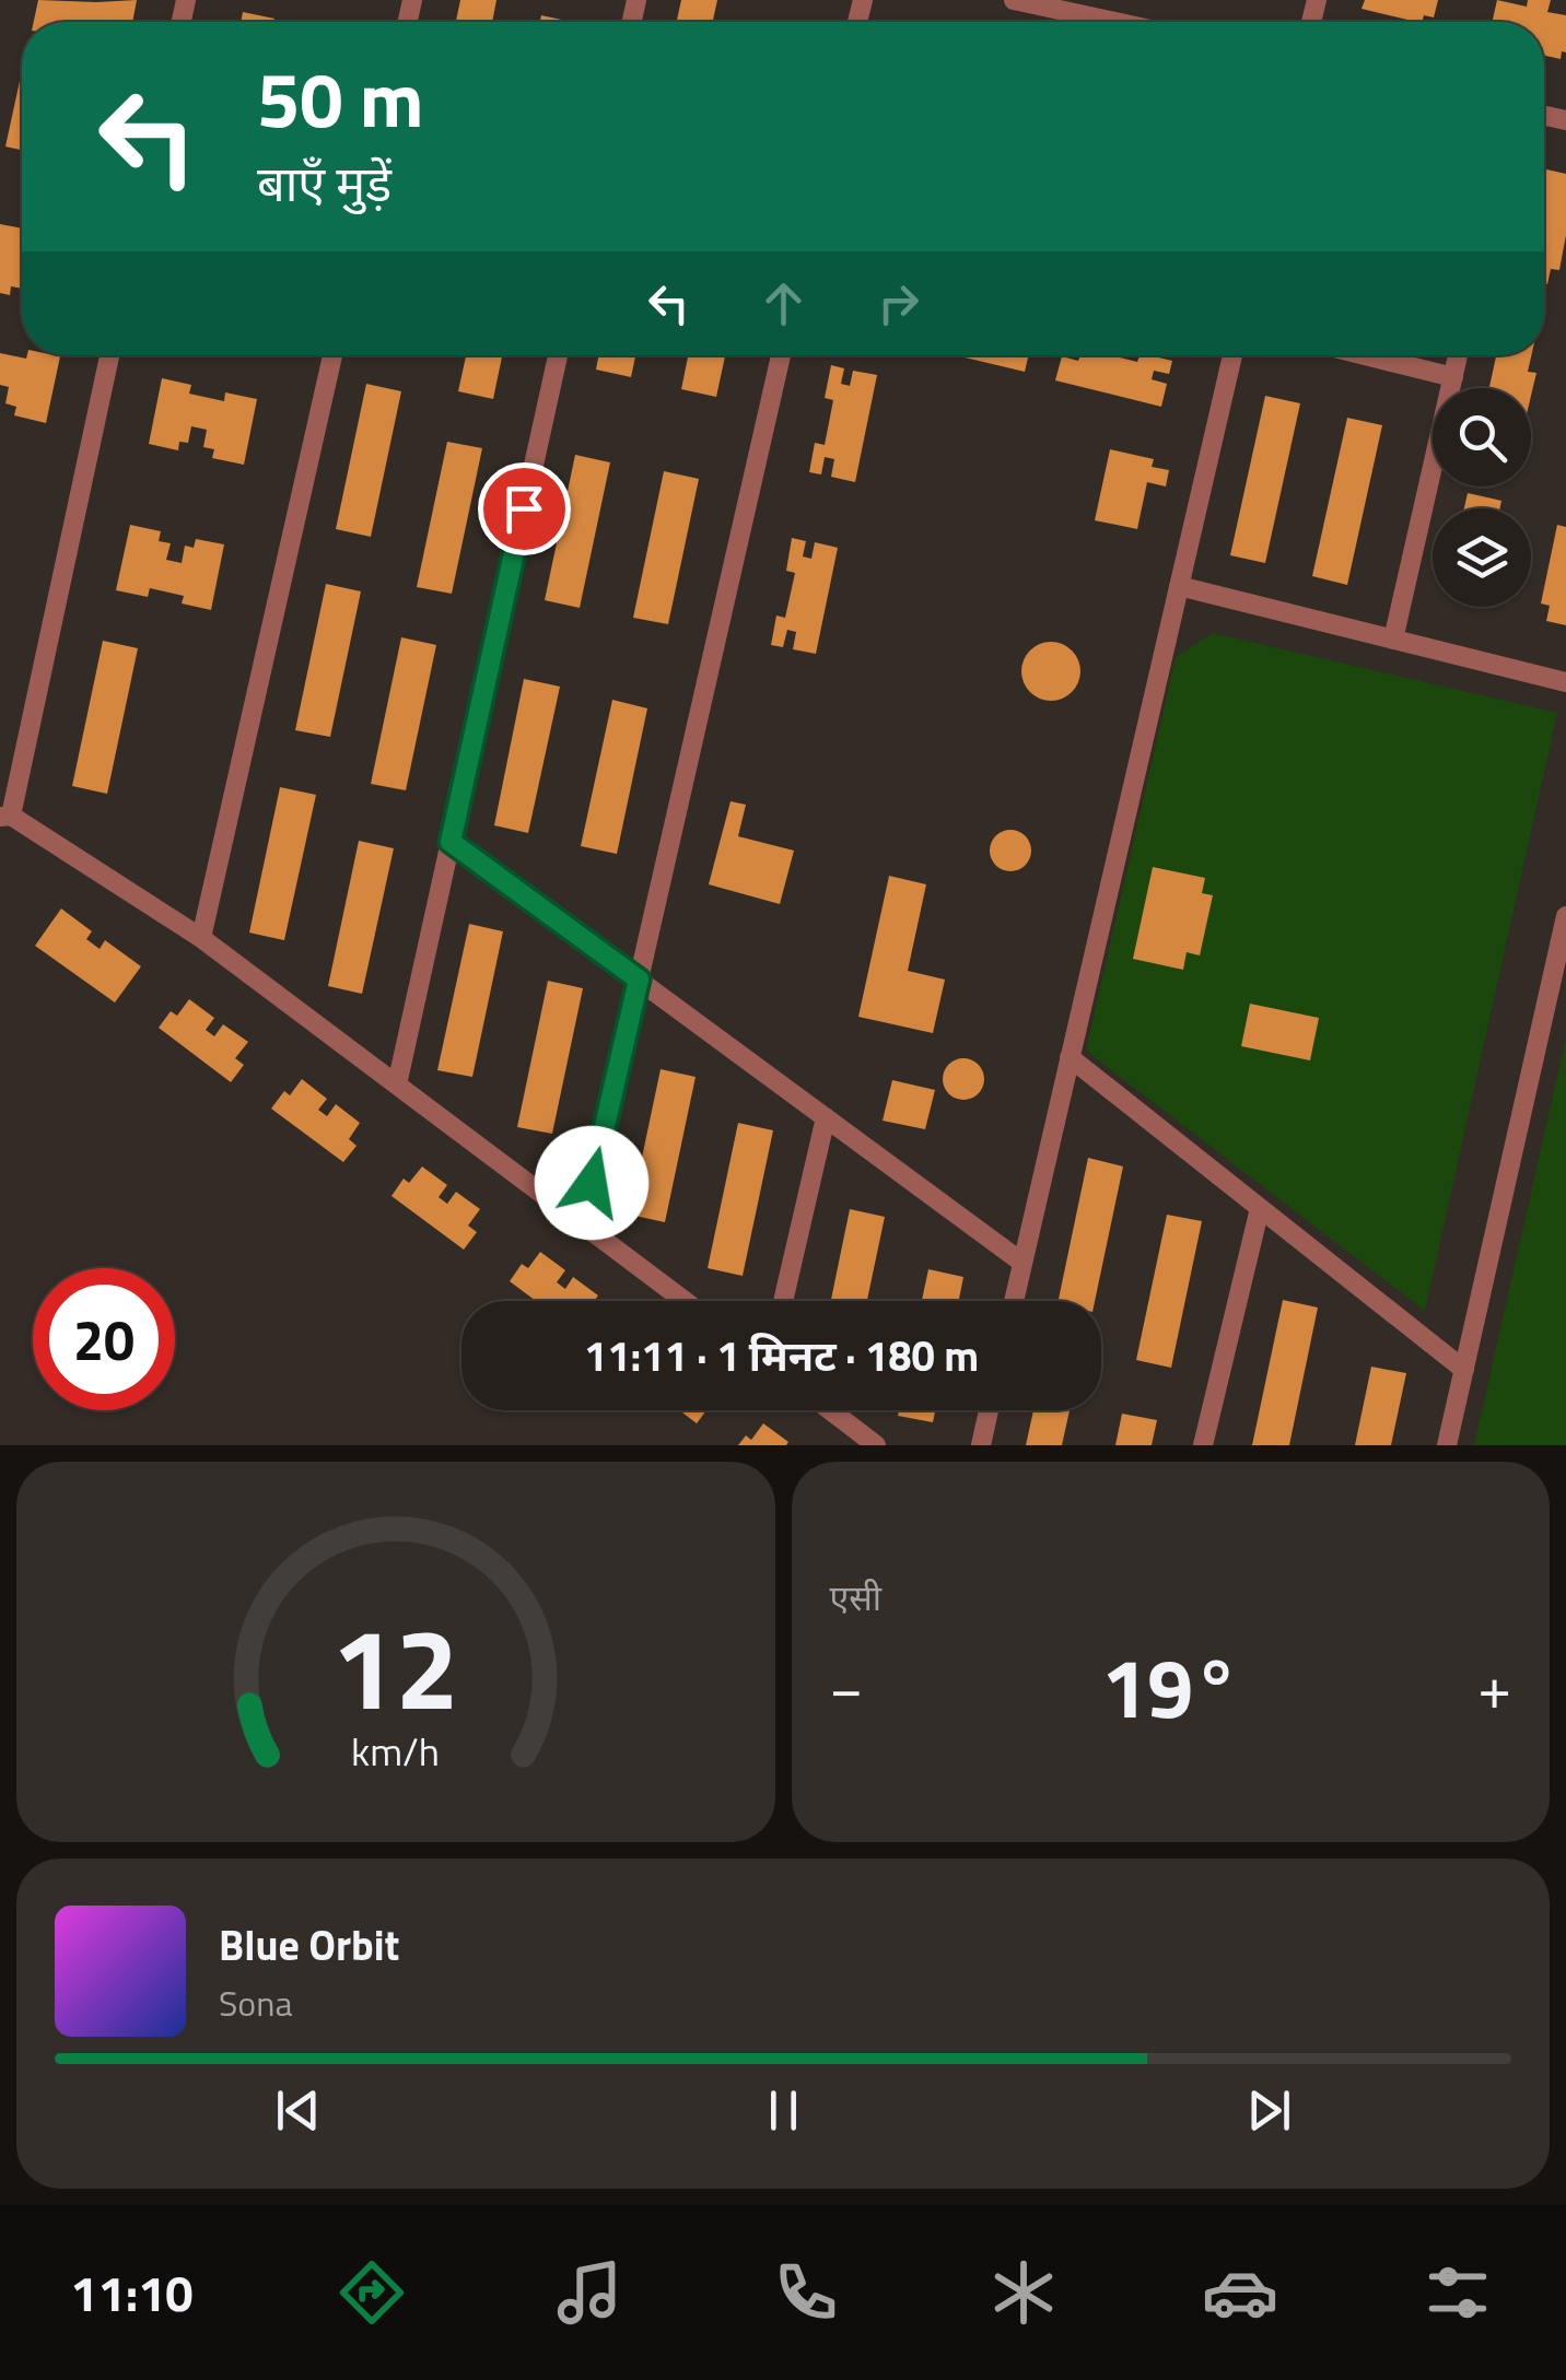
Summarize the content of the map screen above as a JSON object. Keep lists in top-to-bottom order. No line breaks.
{"page":{"turn":["50 m","बाएँ मुड़ें"],"limit":"20","trip":"11:11 · 1 मिनट · 180 m","tile":"एसी","heat":["−","19°","+"],"song":["Blue Orbit","Sona"],"tabs":"11:10","gauge":["12","km/h"]}}
